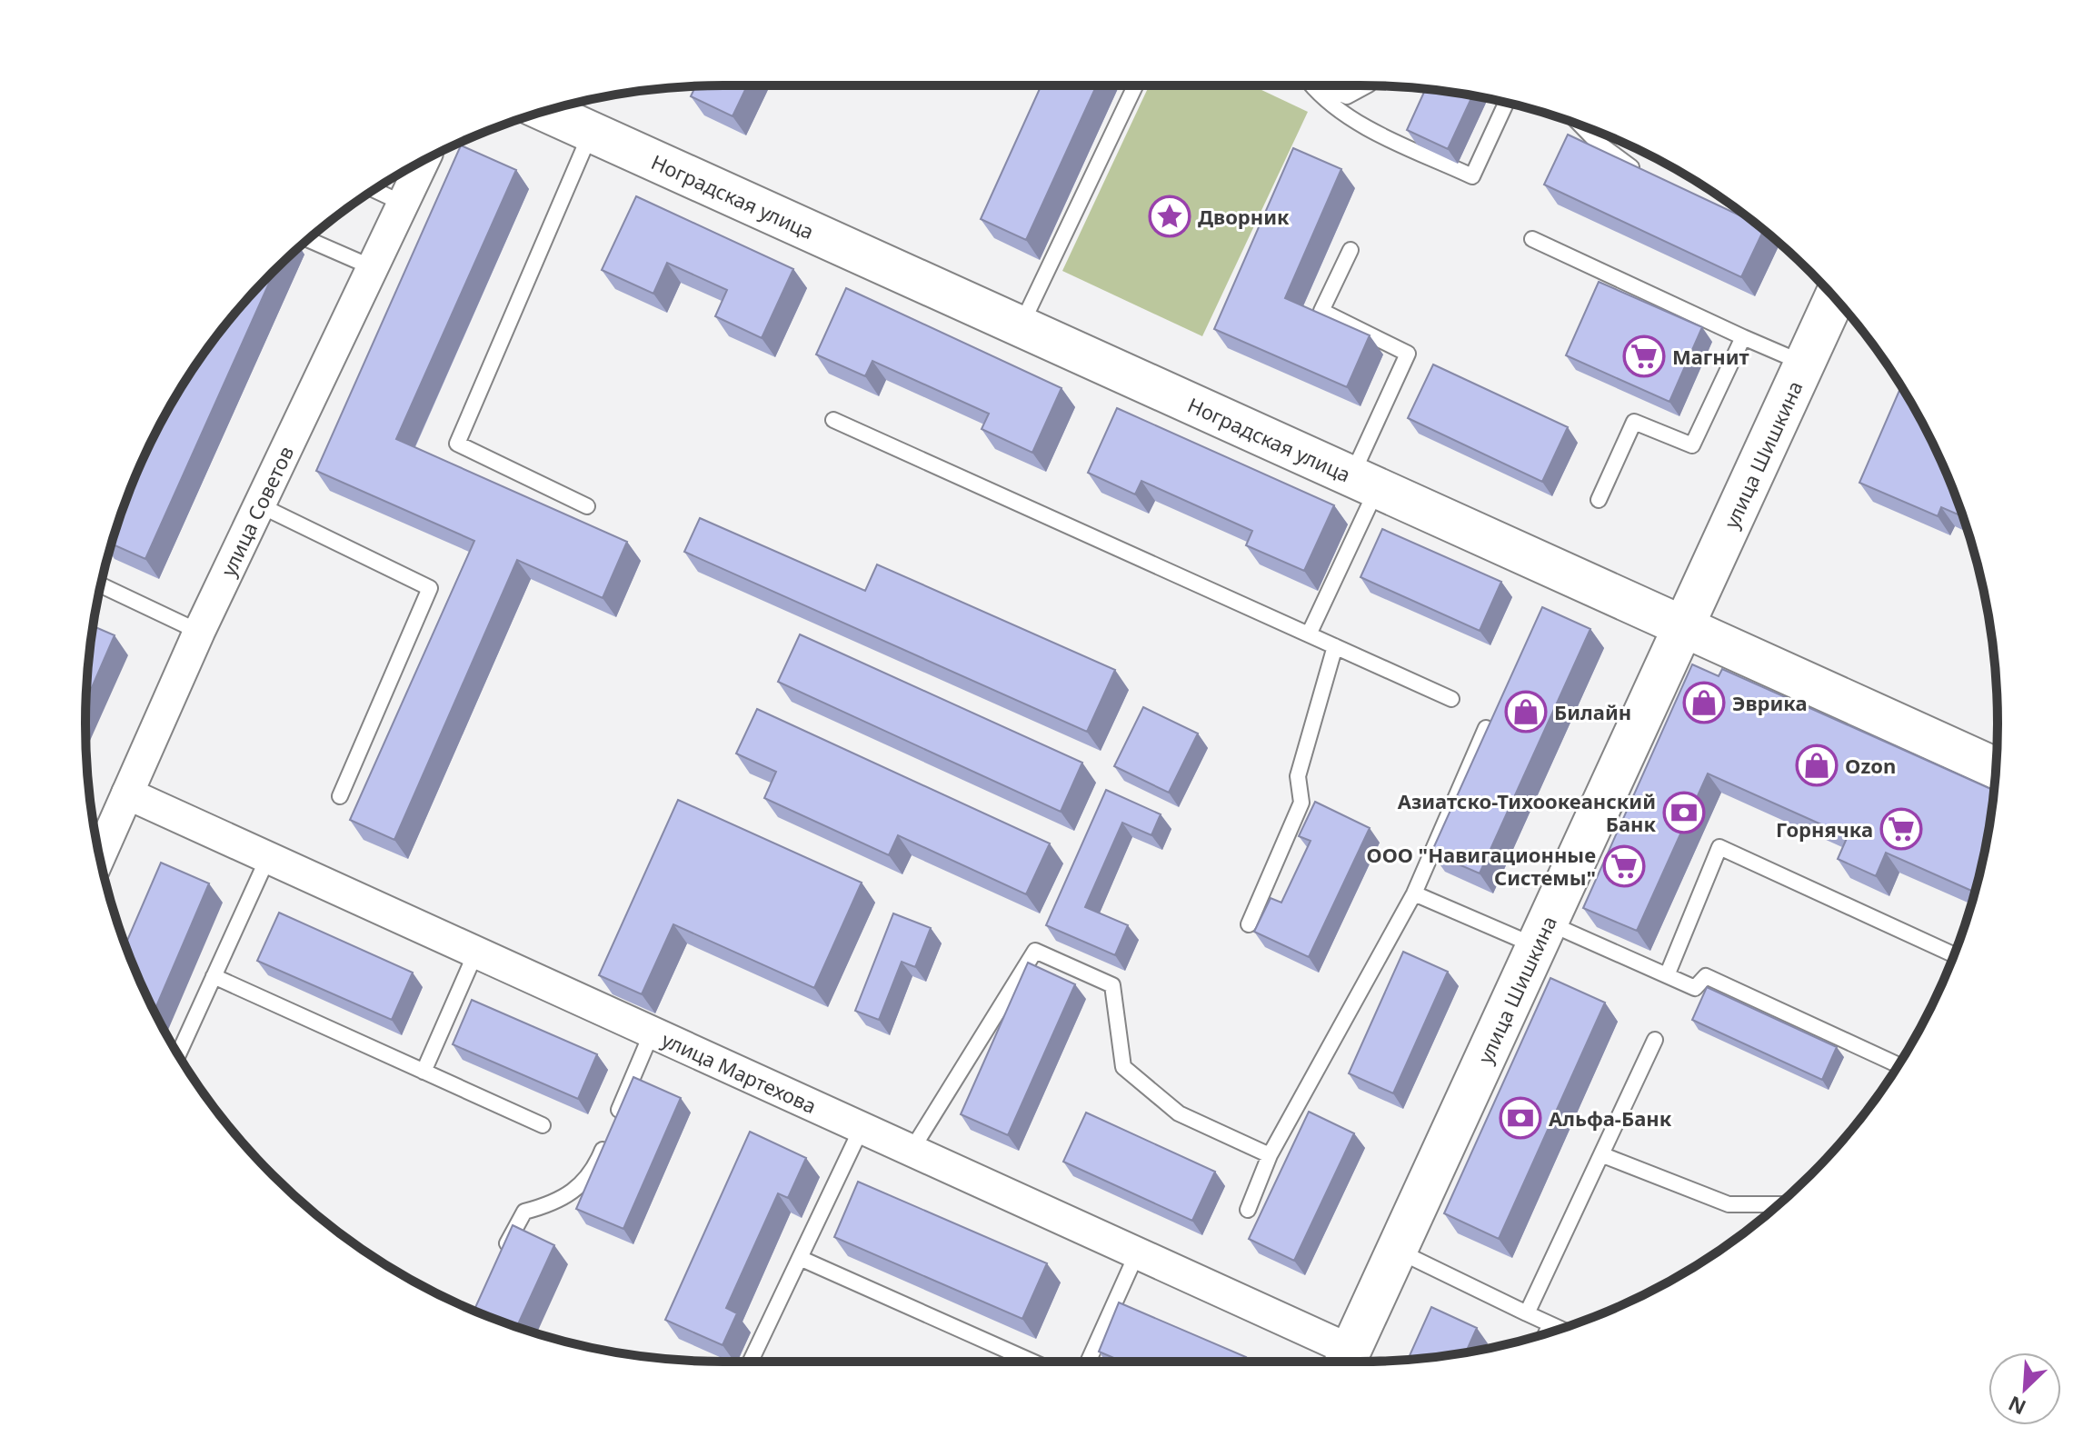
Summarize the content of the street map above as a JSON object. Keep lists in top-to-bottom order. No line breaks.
{"streets":{"main road":["Ноградская улица","улица Шишкина"],"street":["улица Советов","улица Мартехова"]},"crossings":[["Ноградская улица","улица Шишкина"],["улица Советов","улица Мартехова"]],"places":{"place":["Дворник"],"supermarket":["Магнит","Горнячка","ООО \"Навигационные Системы\""],"shop":["Эврика","Билайн","Ozon"],"bank":["Азиатско-Тихоокеанский Банк","Альфа-Банк"]},"north":"bottom left"}
